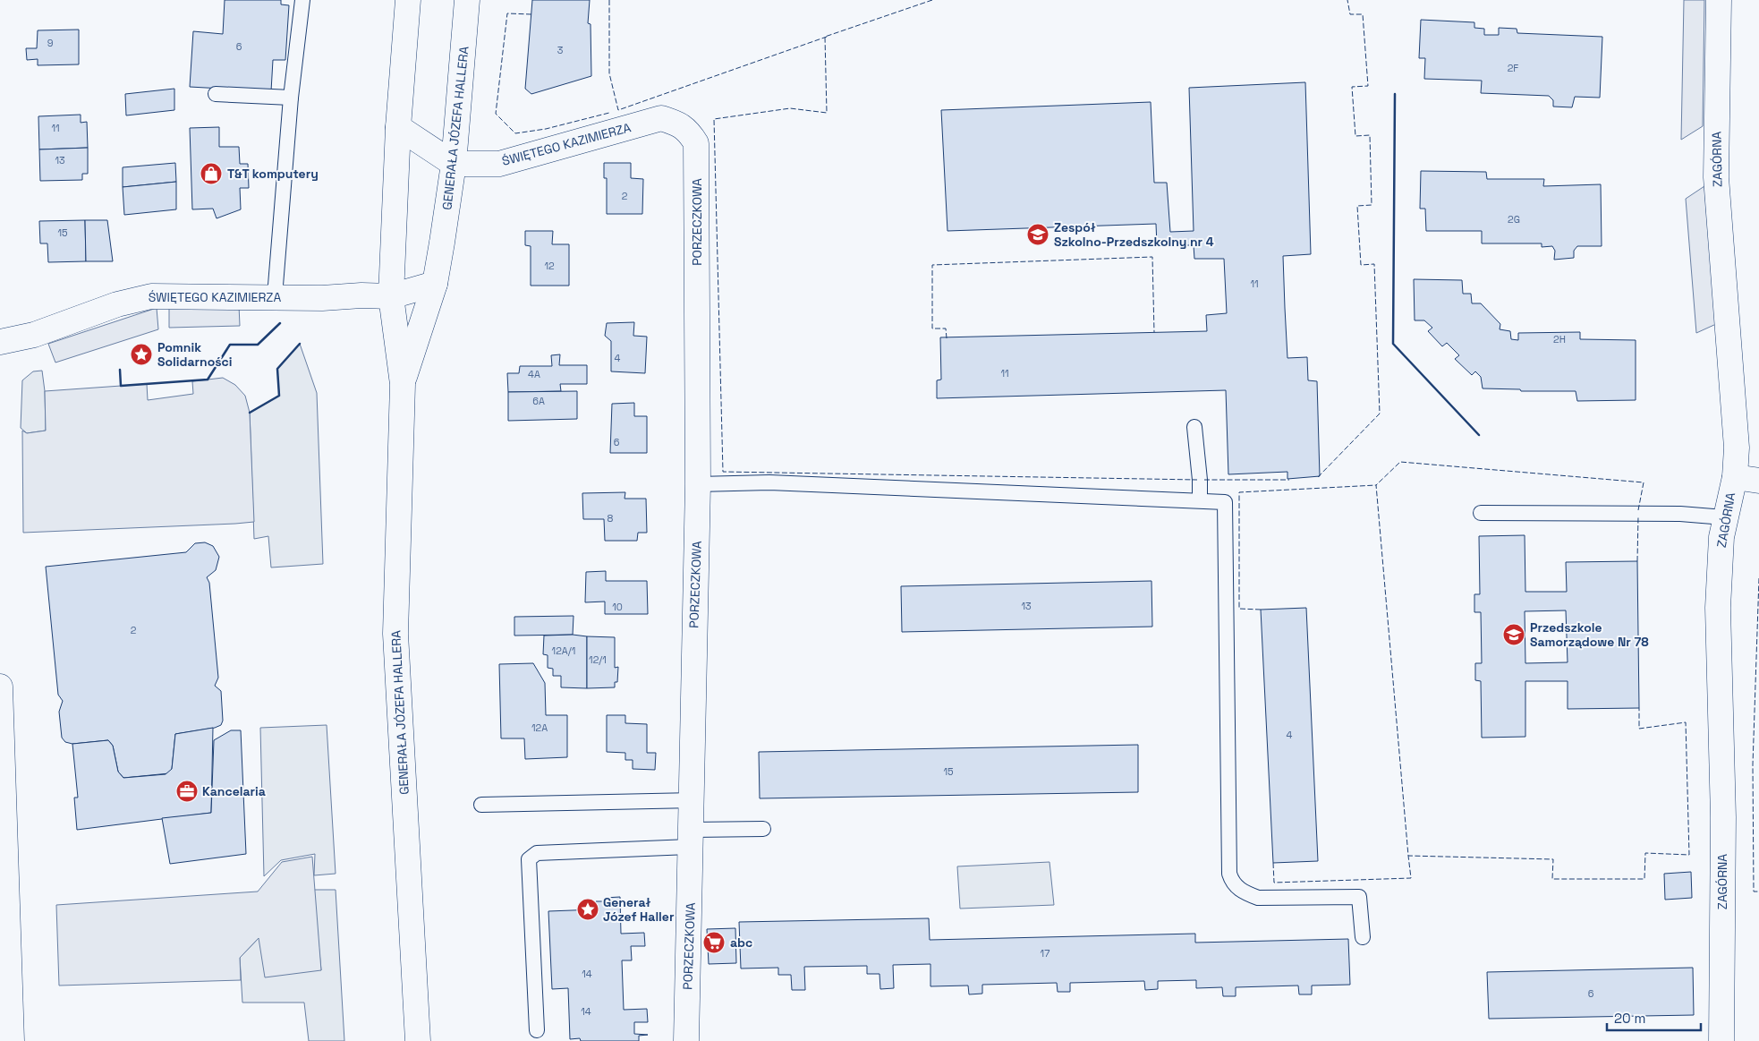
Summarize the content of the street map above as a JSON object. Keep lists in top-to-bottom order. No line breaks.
{"streets":{"street":["GENERAŁA JÓZEFA HALLERA","ŚWIĘTEGO KAZIMIERZA","ZAGÓRNA","PORZECZKOWA"]},"crossings":[["GENERAŁA JÓZEFA HALLERA","ŚWIĘTEGO KAZIMIERZA"],["ŚWIĘTEGO KAZIMIERZA","PORZECZKOWA"]],"places":{"shop":["T&T komputery"],"school or university":["Zespół Szkolno-Przedszkolny nr 4","Przedszkole Samorządowe Nr 78"],"place":["Pomnik Solidarności","Generał Józef Haller"],"office":["Kancelaria"],"supermarket":["abc"]},"house_numbers":["9","6","3","2F","11","13","2","2G","15","12","11","2H","4","11","4A","6A","6","8","13","10","2","12A/1","12/1","12A","4","15","17","14","6","14"],"scale_bar":"20 m"}
